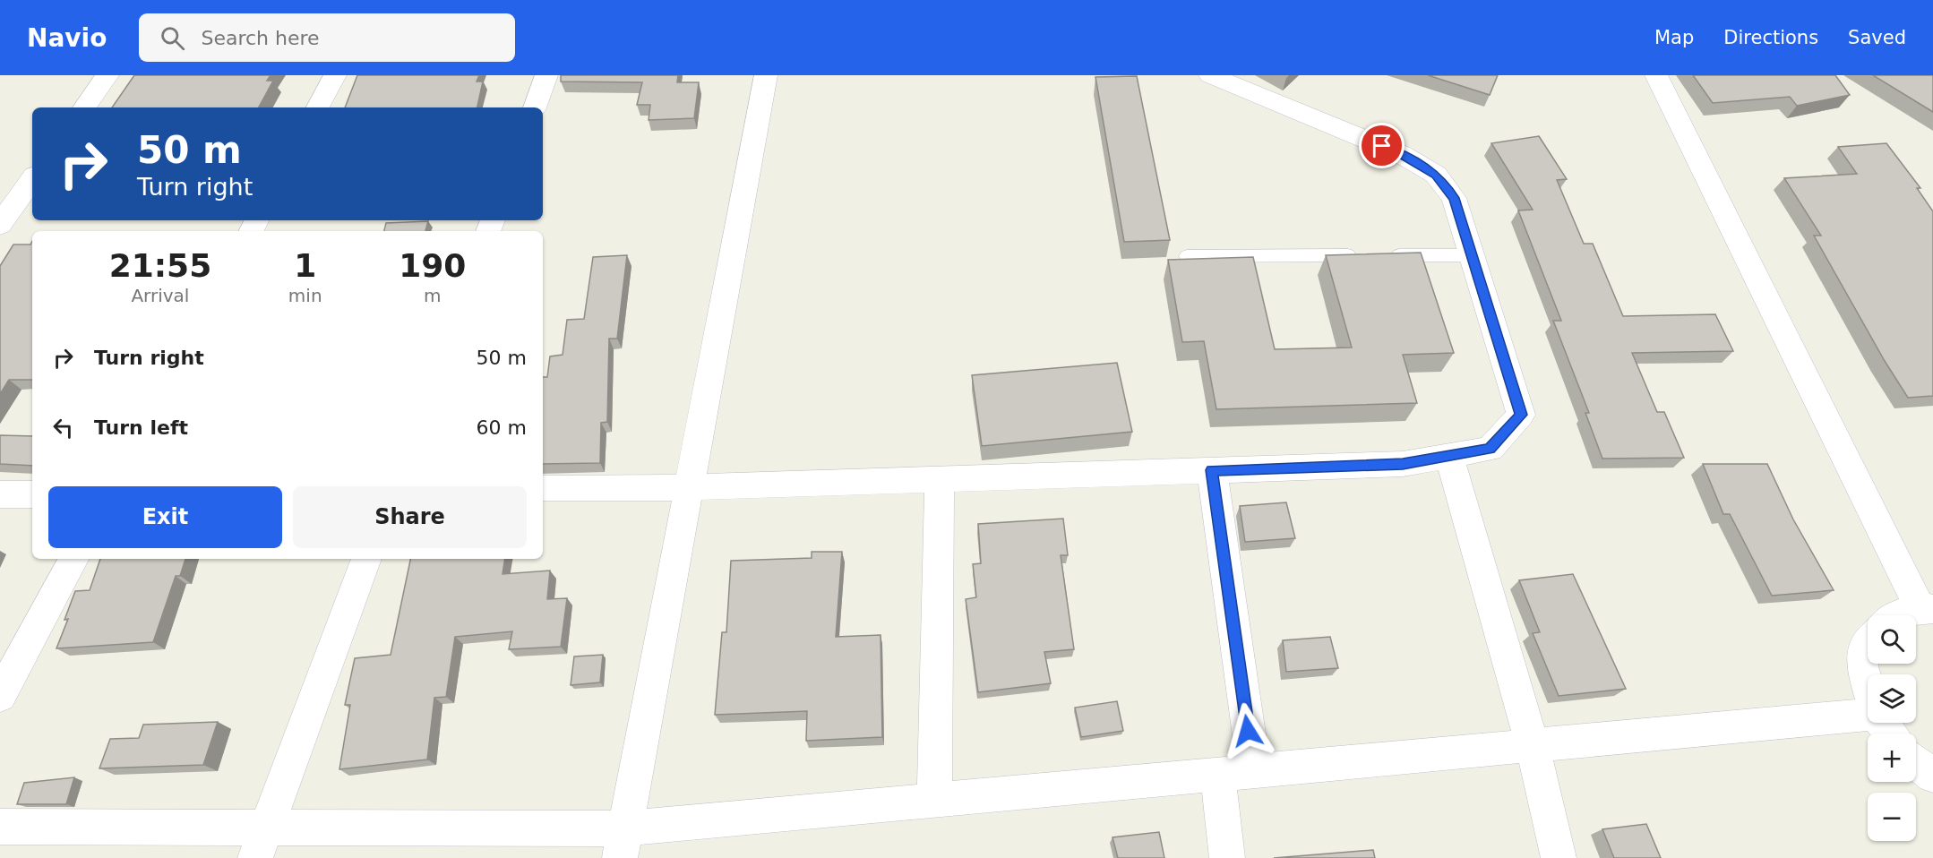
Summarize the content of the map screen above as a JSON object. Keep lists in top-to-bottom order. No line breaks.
{"page":{"header":"Navio","search":"Search here","nav":["Map","Directions","Saved"],"turn":["50 m","Turn right"],"eta":["21:55","Arrival","1","min","190","m"],"list":[{"name":"Turn right","value":"50 m"},{"name":"Turn left","value":"60 m"}],"buttons":["Exit","Share"],"map_buttons":["+","−"]}}
